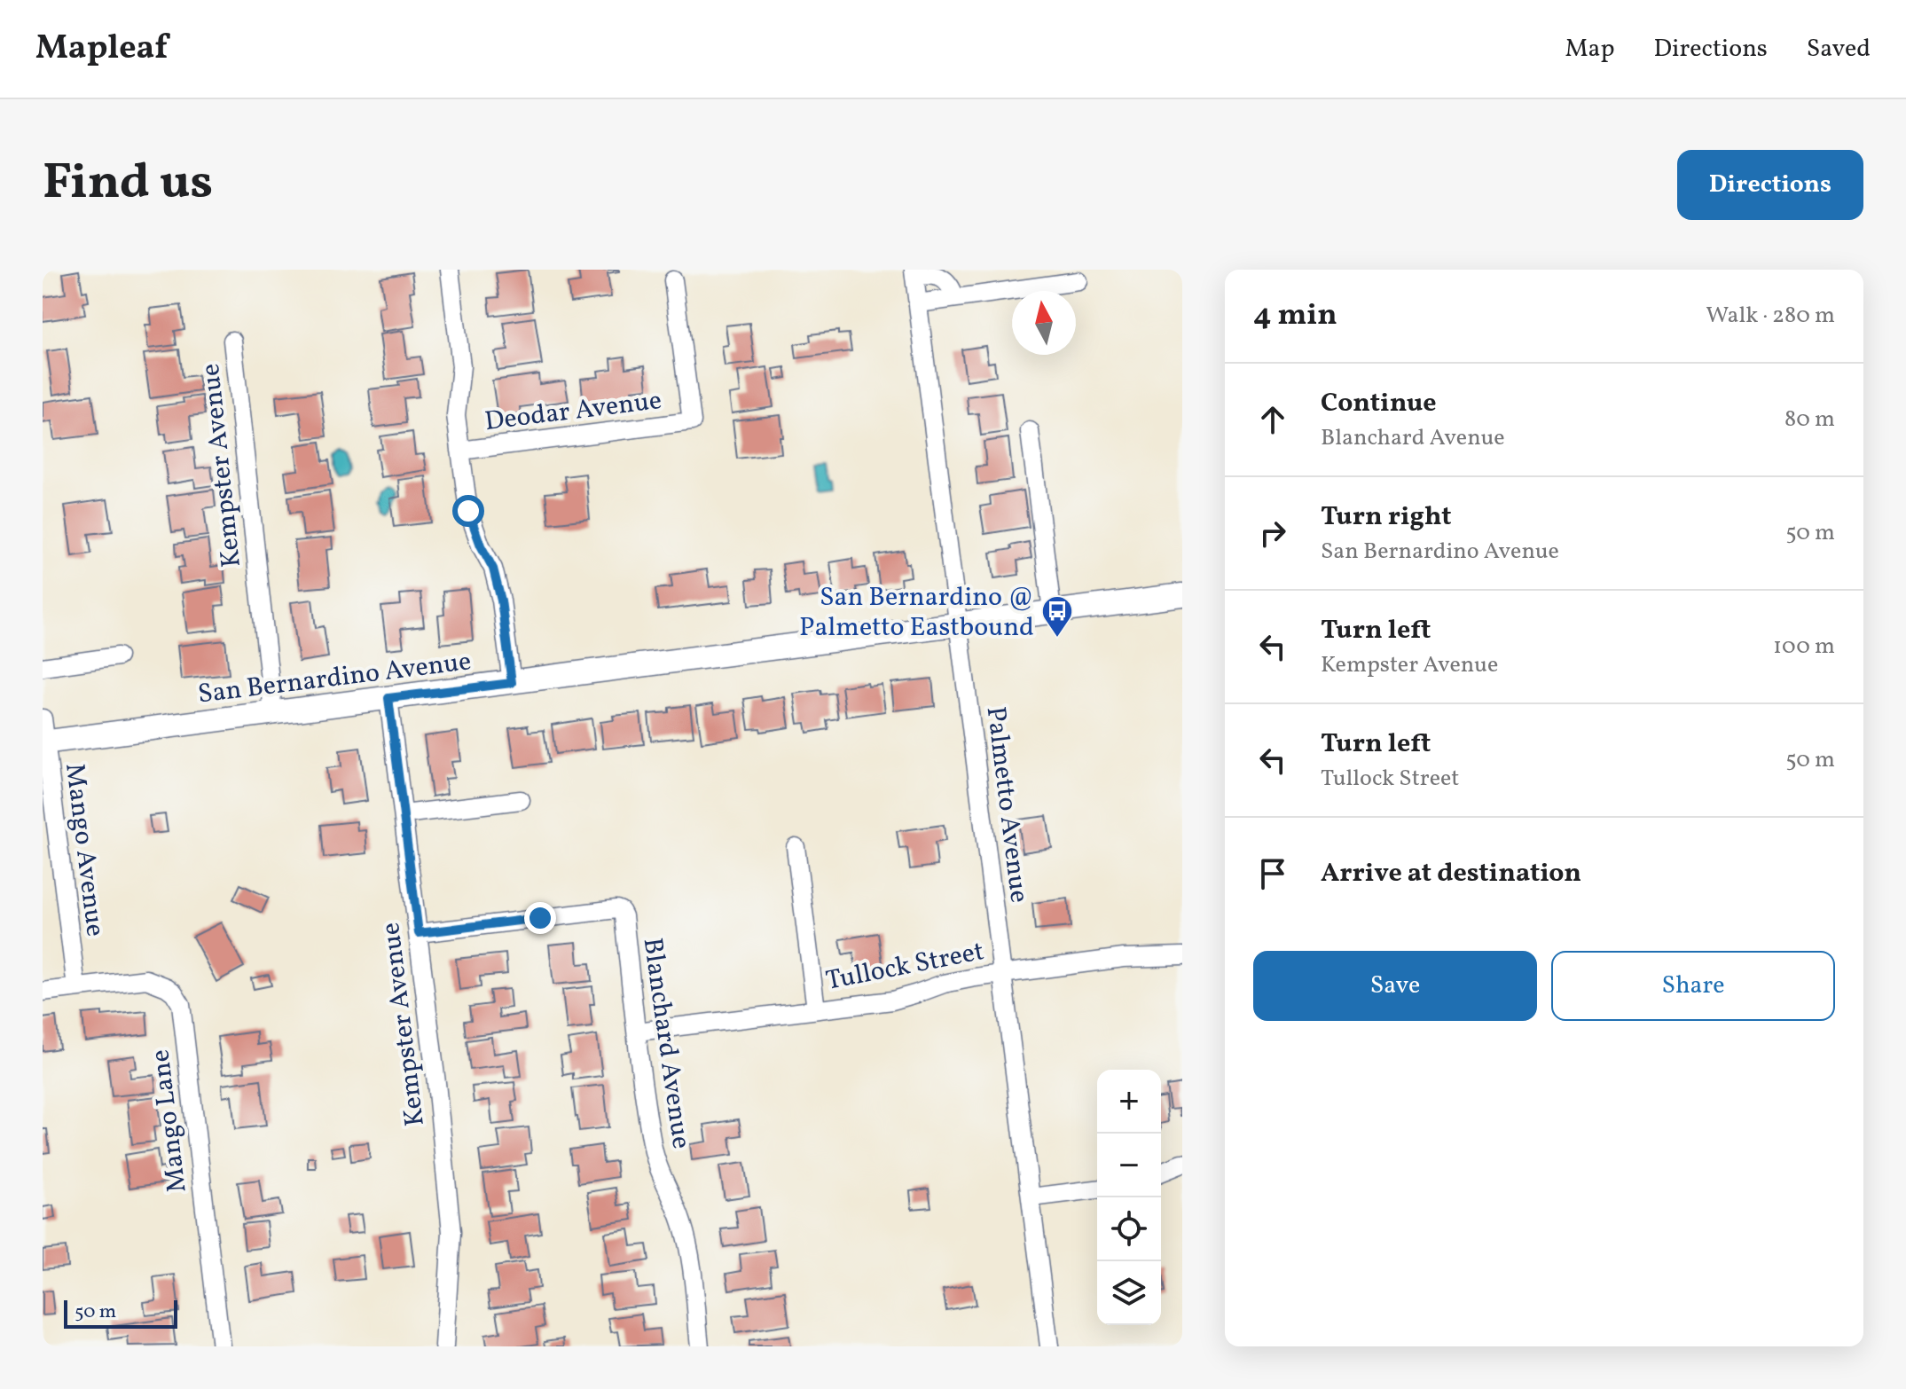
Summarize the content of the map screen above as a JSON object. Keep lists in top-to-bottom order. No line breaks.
{"streets":{"main road":["San Bernardino Avenue"],"street":["Deodar Avenue","Kempster Avenue","Palmetto Avenue","Mango Avenue","Tullock Street","Blanchard Avenue","Mango Lane"]},"crossings":[["Kempster Avenue","San Bernardino Avenue"],["Kempster Avenue","Blanchard Avenue"],["San Bernardino Avenue","Palmetto Avenue"],["San Bernardino Avenue","Mango Avenue"],["Palmetto Avenue","Tullock Street"],["Mango Avenue","Mango Lane"],["Tullock Street","Blanchard Avenue"]],"places":{"bus stop":["San Bernardino @ Palmetto Eastbound"]},"scale_bar":"50 m","north":"top","page":{"header":"Mapleaf","nav":["Map","Directions","Saved"],"title":"Find us","buttons":["Directions",["Save","Share"]],"heading":["4 min","Walk · 280 m"],"list":[["Continue","Blanchard Avenue","80 m"],["Turn right","San Bernardino Avenue","50 m"],["Turn left","Kempster Avenue","100 m"],["Turn left","Tullock Street","50 m"],"Arrive at destination"],"map_buttons":["+","−"],"scale":"50 m"}}
